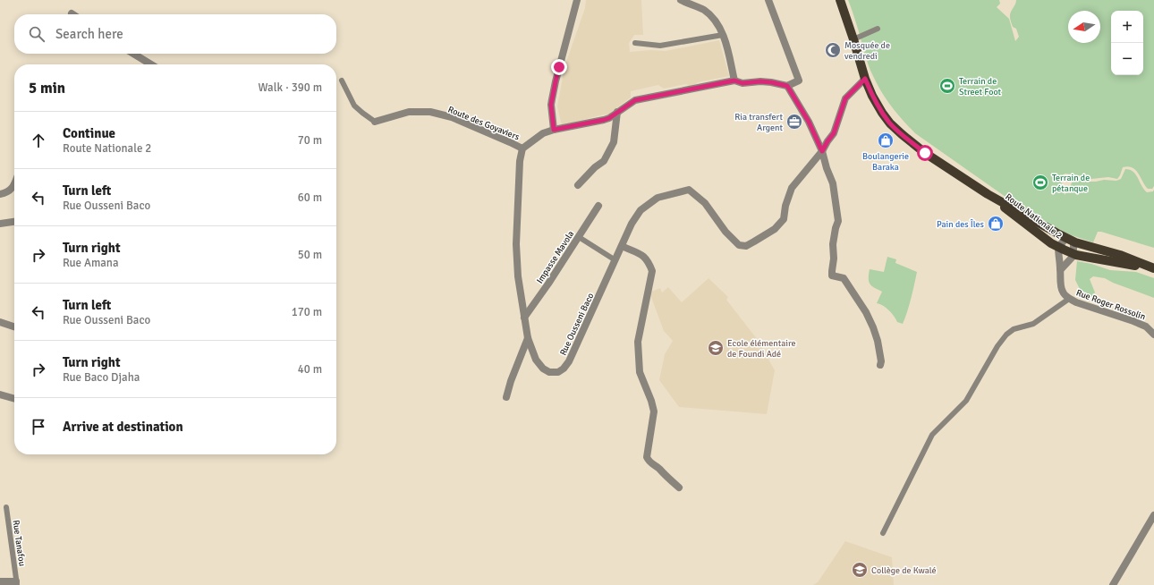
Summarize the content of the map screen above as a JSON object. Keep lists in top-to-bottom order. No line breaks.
{"streets":{"main road":["Route Nationale 2"],"street":["Route des Goyaviers","Impasse Mavola","Rue Roger Rossolin","Rue Ousseni Baco","Rue Tanafou"]},"crossings":[["Route des Goyaviers","Rue Ousseni Baco"],["Route Nationale 2","Rue Roger Rossolin"],["Route Nationale 2","Rue Ousseni Baco"],["Impasse Mavola","Rue Ousseni Baco"]],"places":{"mosque":["Mosquée de vendredi"],"sports":["Terrain de Street Foot","Terrain de pétanque"],"office":["Ria transfert Argent"],"shop":["Boulangerie Baraka","Pain des Îles"],"school or university":["Ecole élémentaire de Foundi Adé","Collège de Kwalé"]},"north":"left","page":{"map_buttons":["+","−"],"search":"Search here","heading":["5 min","Walk · 390 m"],"list":[["Continue","Route Nationale 2","70 m"],["Turn left","Rue Ousseni Baco","60 m"],["Turn right","Rue Amana","50 m"],["Turn left","Rue Ousseni Baco","170 m"],["Turn right","Rue Baco Djaha","40 m"],"Arrive at destination"]}}
